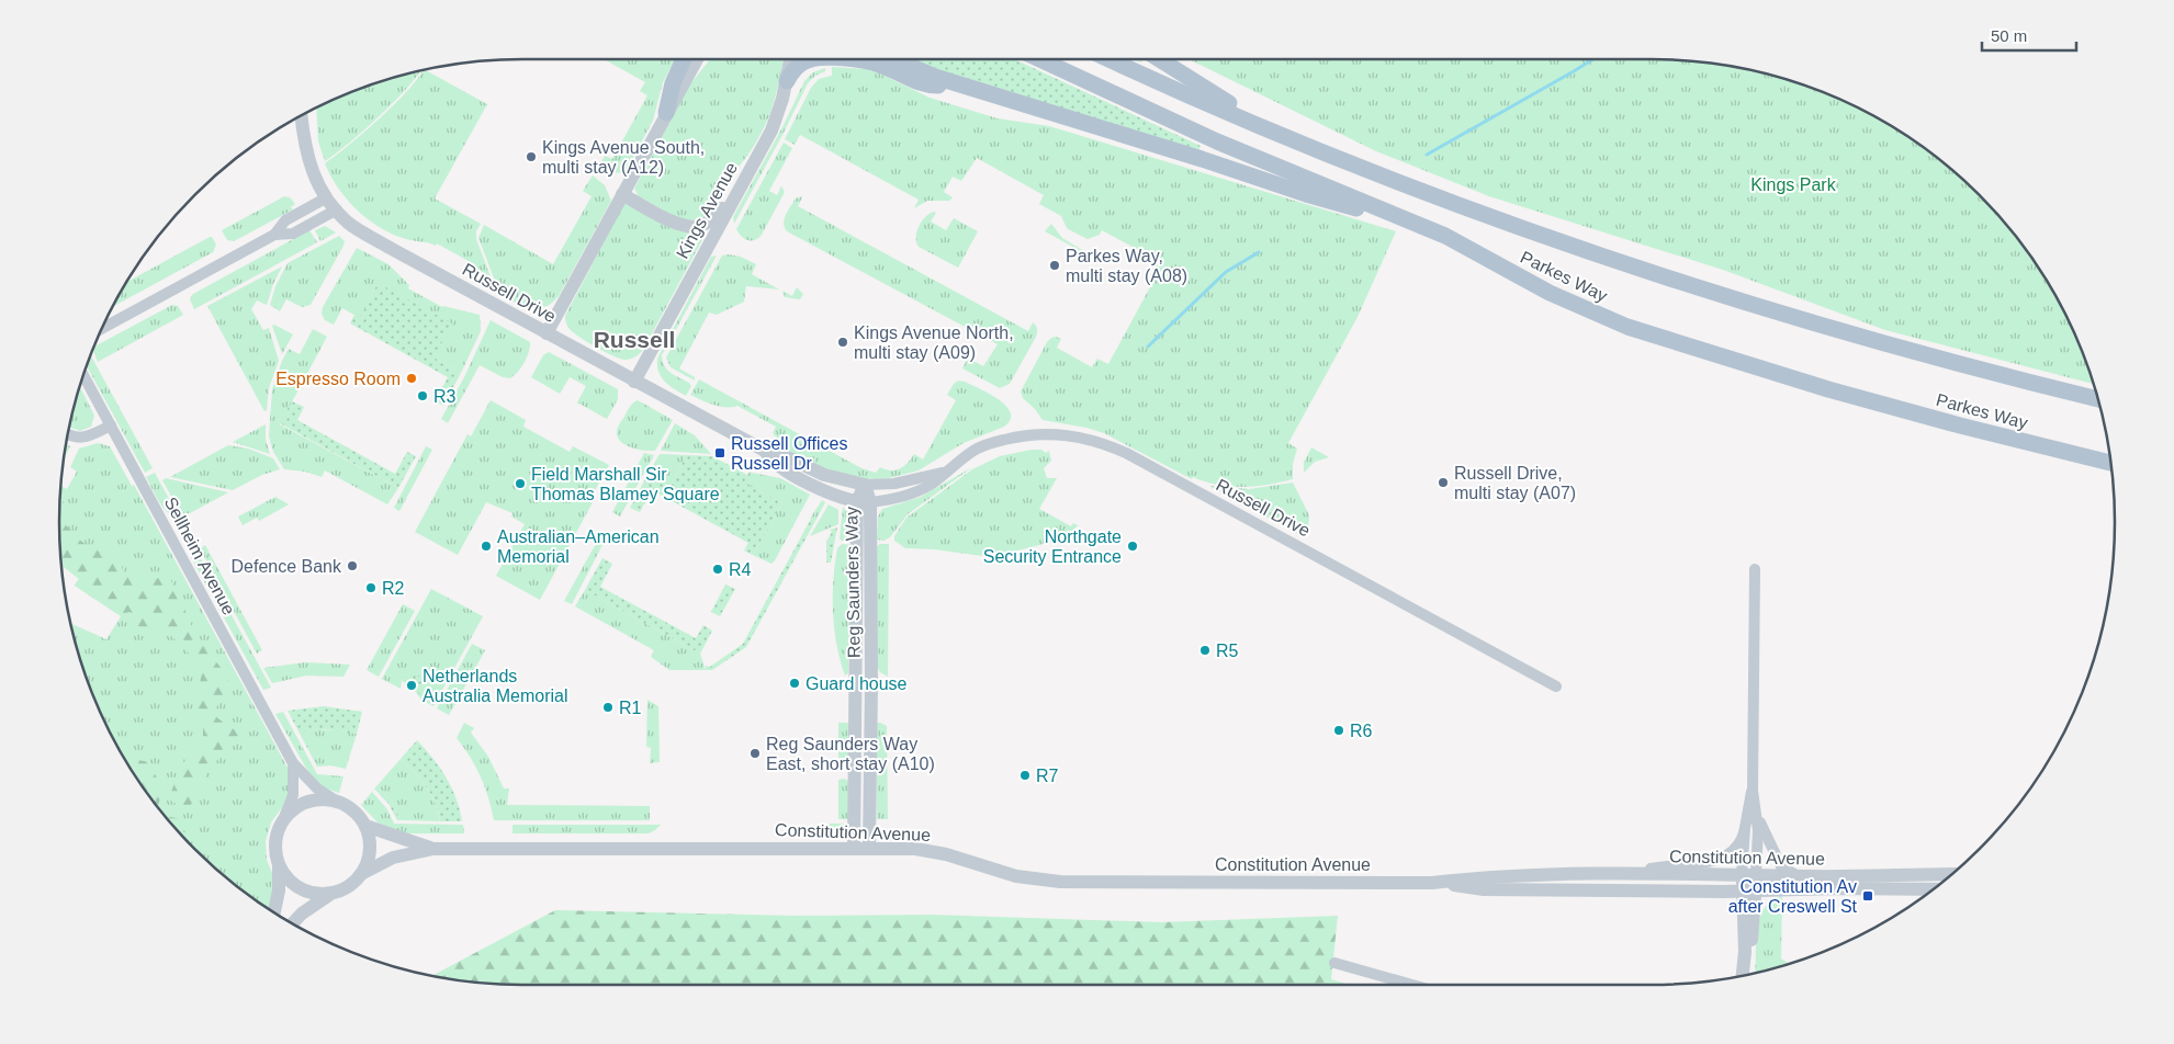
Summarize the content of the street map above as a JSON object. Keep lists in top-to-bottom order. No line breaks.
{"streets":{"main road":["Parkes Way"],"street":["Kings Avenue","Russell Drive","Sellheim Avenue","Reg Saunders Way","Constitution Avenue"]},"crossings":[["Kings Avenue","Russell Drive"],["Russell Drive","Reg Saunders Way"],["Sellheim Avenue","Constitution Avenue"],["Reg Saunders Way","Constitution Avenue"]],"districts":["Russell"],"parks":["Kings Park"],"places":{"other":["Kings Avenue South, multi stay (A12)","Parkes Way, multi stay (A08)","Kings Avenue North, multi stay (A09)","Espresso Room","R3","Russell Drive, multi stay (A07)","Field Marshall Sir Thomas Blamey Square","Australian–American Memorial","Northgate Security Entrance","Defence Bank","R4","R2","R5","Guard house","Netherlands Australia Memorial","R1","R6","Reg Saunders Way East, short stay (A10)","R7"],"transit":["Russell Offices Russell Dr","Constitution Av after Creswell St"]},"scale_bar":"50 m"}
